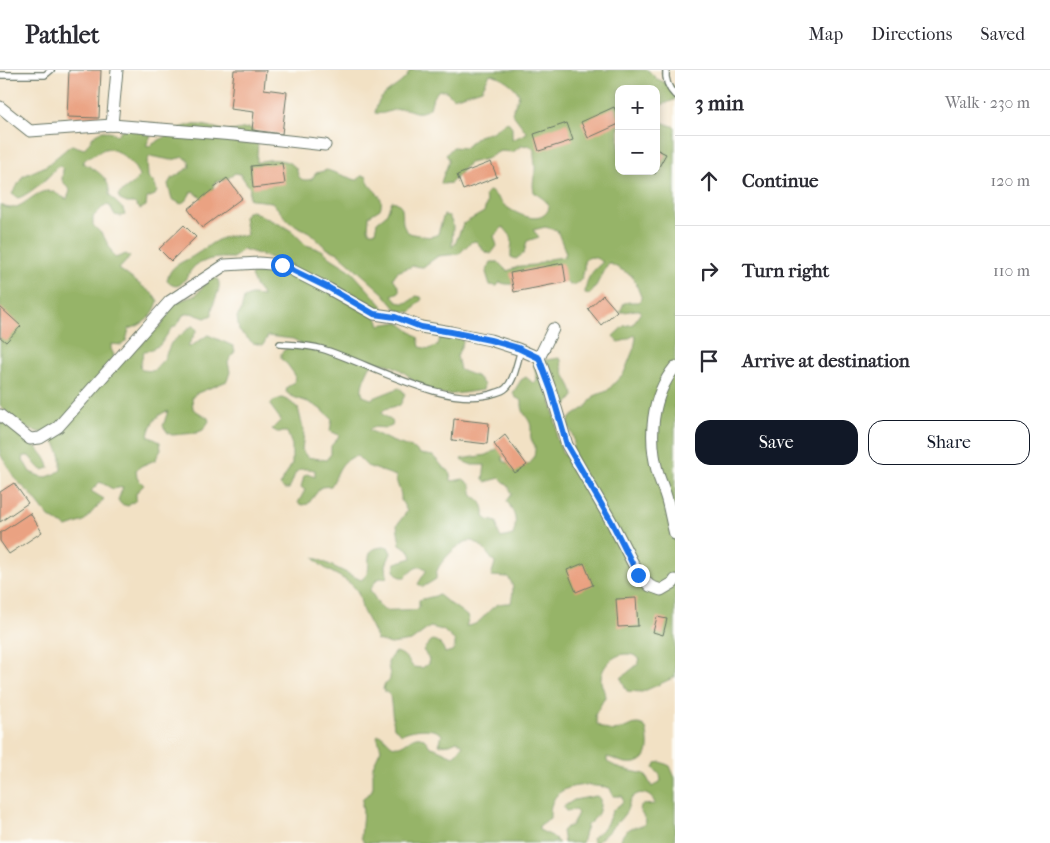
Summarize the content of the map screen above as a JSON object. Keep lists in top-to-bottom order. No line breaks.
{"page":{"header":"Pathlet","nav":["Map","Directions","Saved"],"heading":["3 min","Walk · 230 m"],"map_buttons":["+","−"],"list":[["Continue","120 m"],["Turn right","110 m"],"Arrive at destination"],"buttons":["Save","Share"]}}
